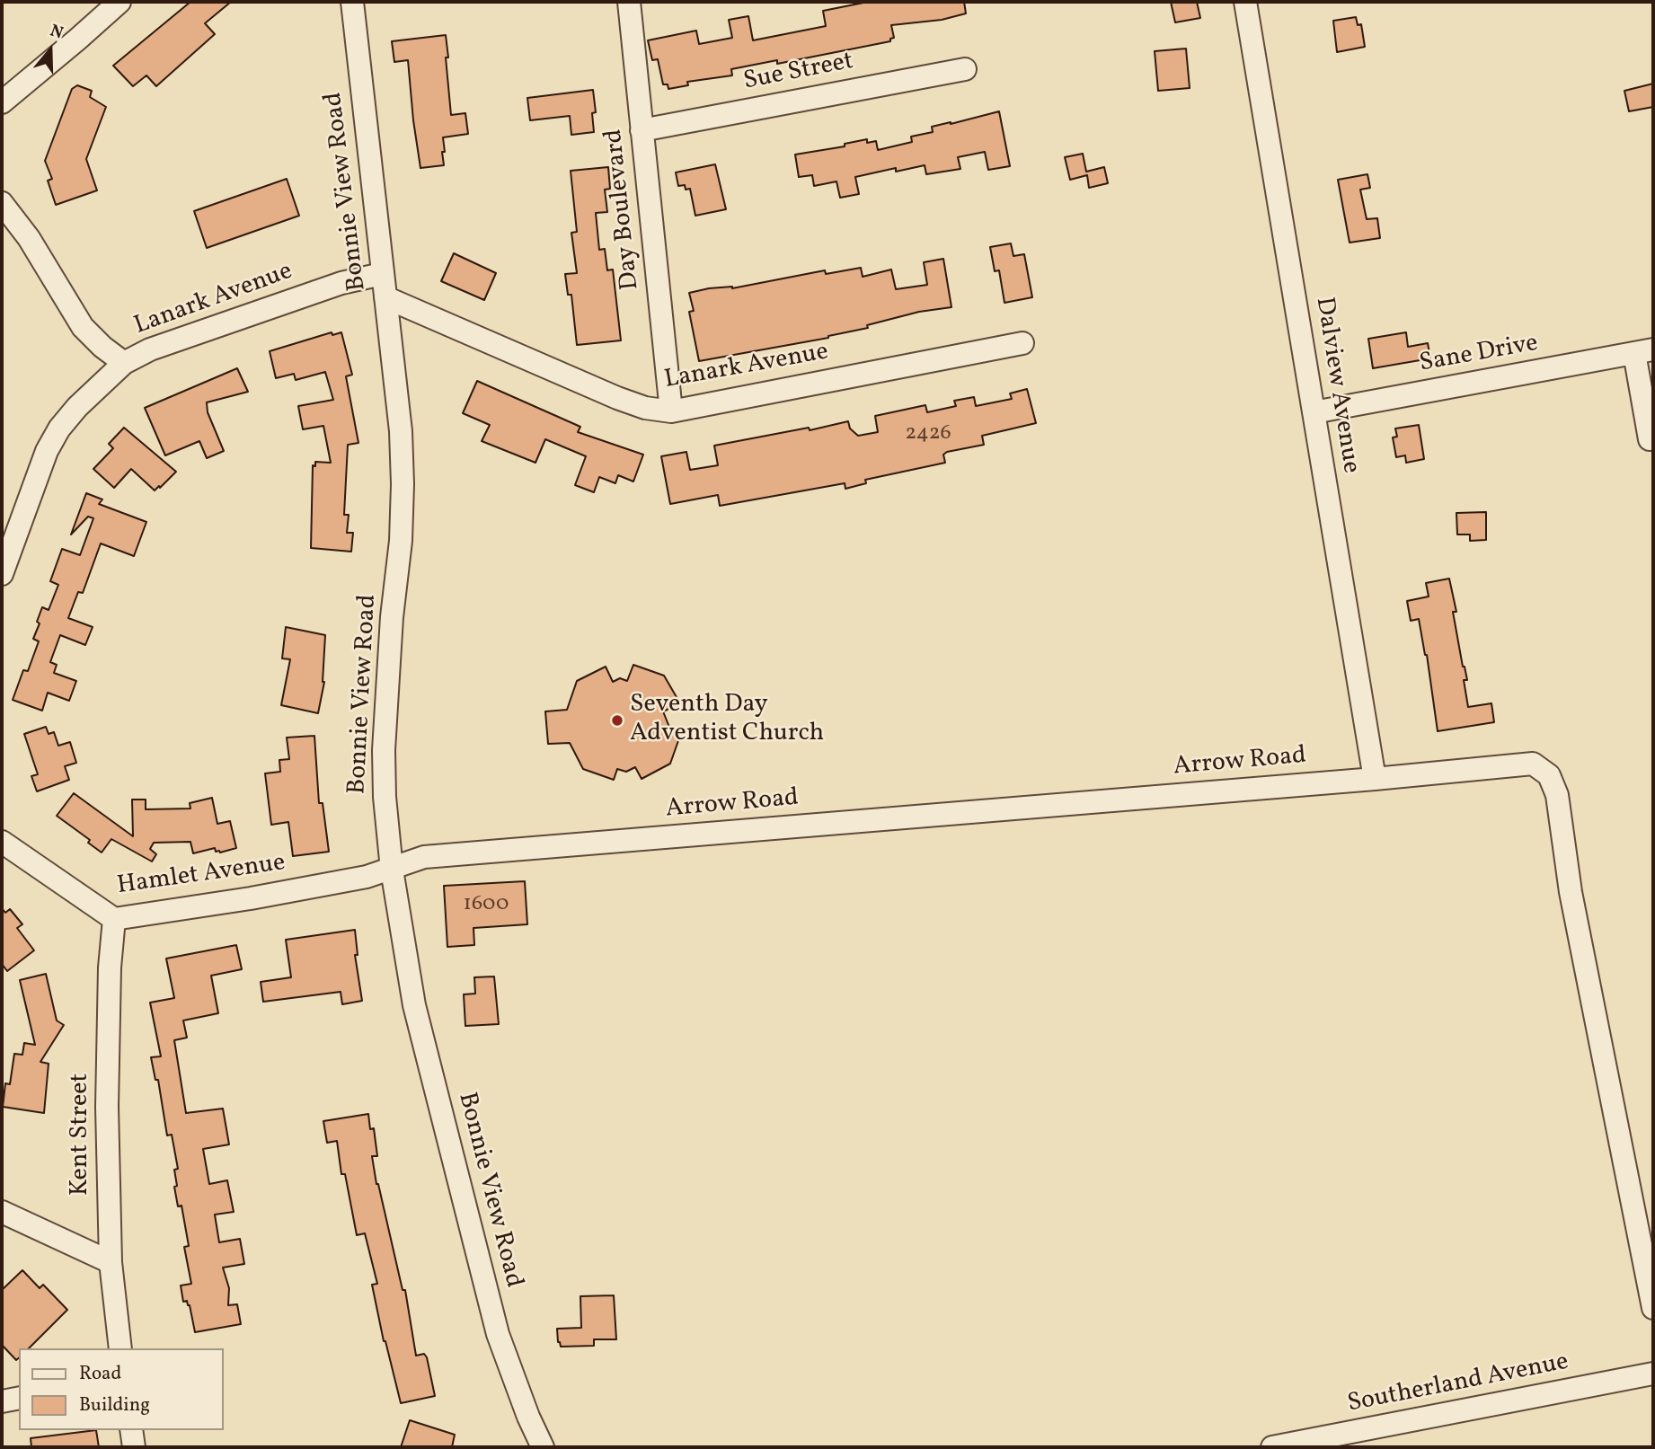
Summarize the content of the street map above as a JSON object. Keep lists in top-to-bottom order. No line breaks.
{"streets":{"street":["Sue Street","Bonnie View Road","Day Boulevard","Lanark Avenue","Sane Drive","Dalview Avenue","Arrow Road","Hamlet Avenue","Kent Street","Southerland Avenue"]},"crossings":[["Sue Street","Day Boulevard"],["Bonnie View Road","Lanark Avenue"],["Bonnie View Road","Arrow Road"],["Bonnie View Road","Hamlet Avenue"],["Day Boulevard","Lanark Avenue"],["Sane Drive","Dalview Avenue"],["Dalview Avenue","Arrow Road"],["Arrow Road","Hamlet Avenue"],["Hamlet Avenue","Kent Street"]],"places":["Seventh Day Adventist Church"],"house_numbers":["2426","1600"],"legend":["Road","Building"],"north":"top"}
